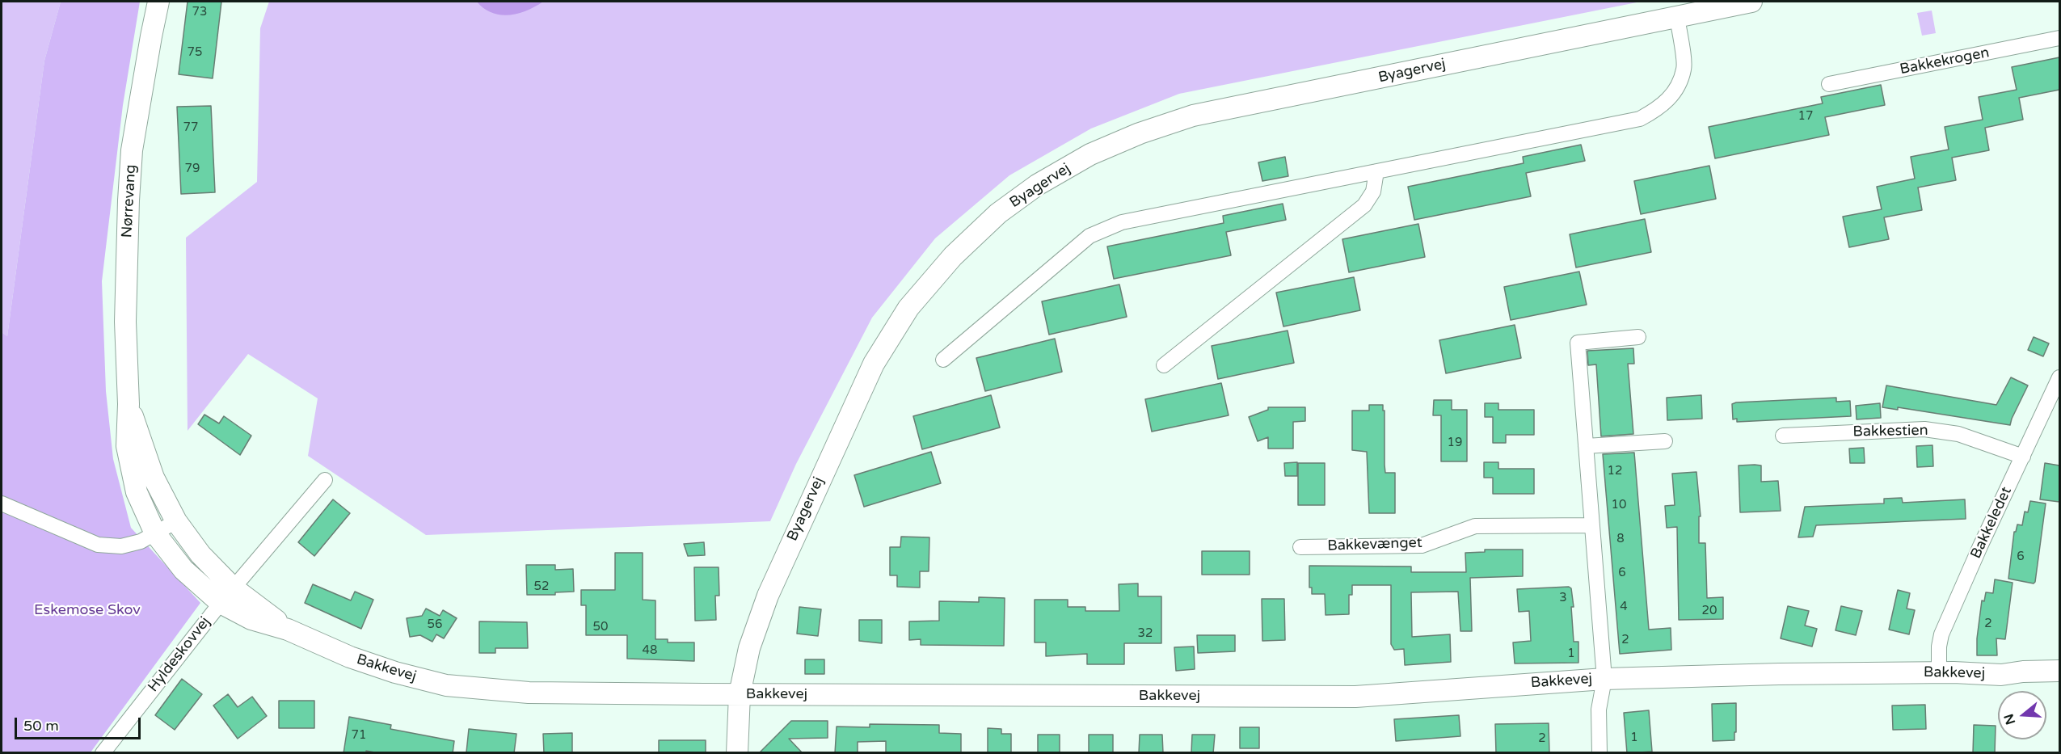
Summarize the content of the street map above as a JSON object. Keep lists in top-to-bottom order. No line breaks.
{"streets":{"street":["Bakkekrogen","Byagervej","Nørrevang","Bakkestien","Bakkeledet","Bakkevænget","Hyldeskovvej","Bakkevej"]},"crossings":[["Byagervej","Bakkevej"],["Nørrevang","Bakkevej"],["Bakkestien","Bakkeledet"],["Bakkeledet","Bakkevej"],["Hyldeskovvej","Bakkevej"]],"parks":["Eskemose Skov"],"house_numbers":["73","75","17","77","79","19","12","10","8","6","6","52","3","4","20","2","56","50","32","2","48","1","71","1","2"],"scale_bar":"50 m","north":"left"}
